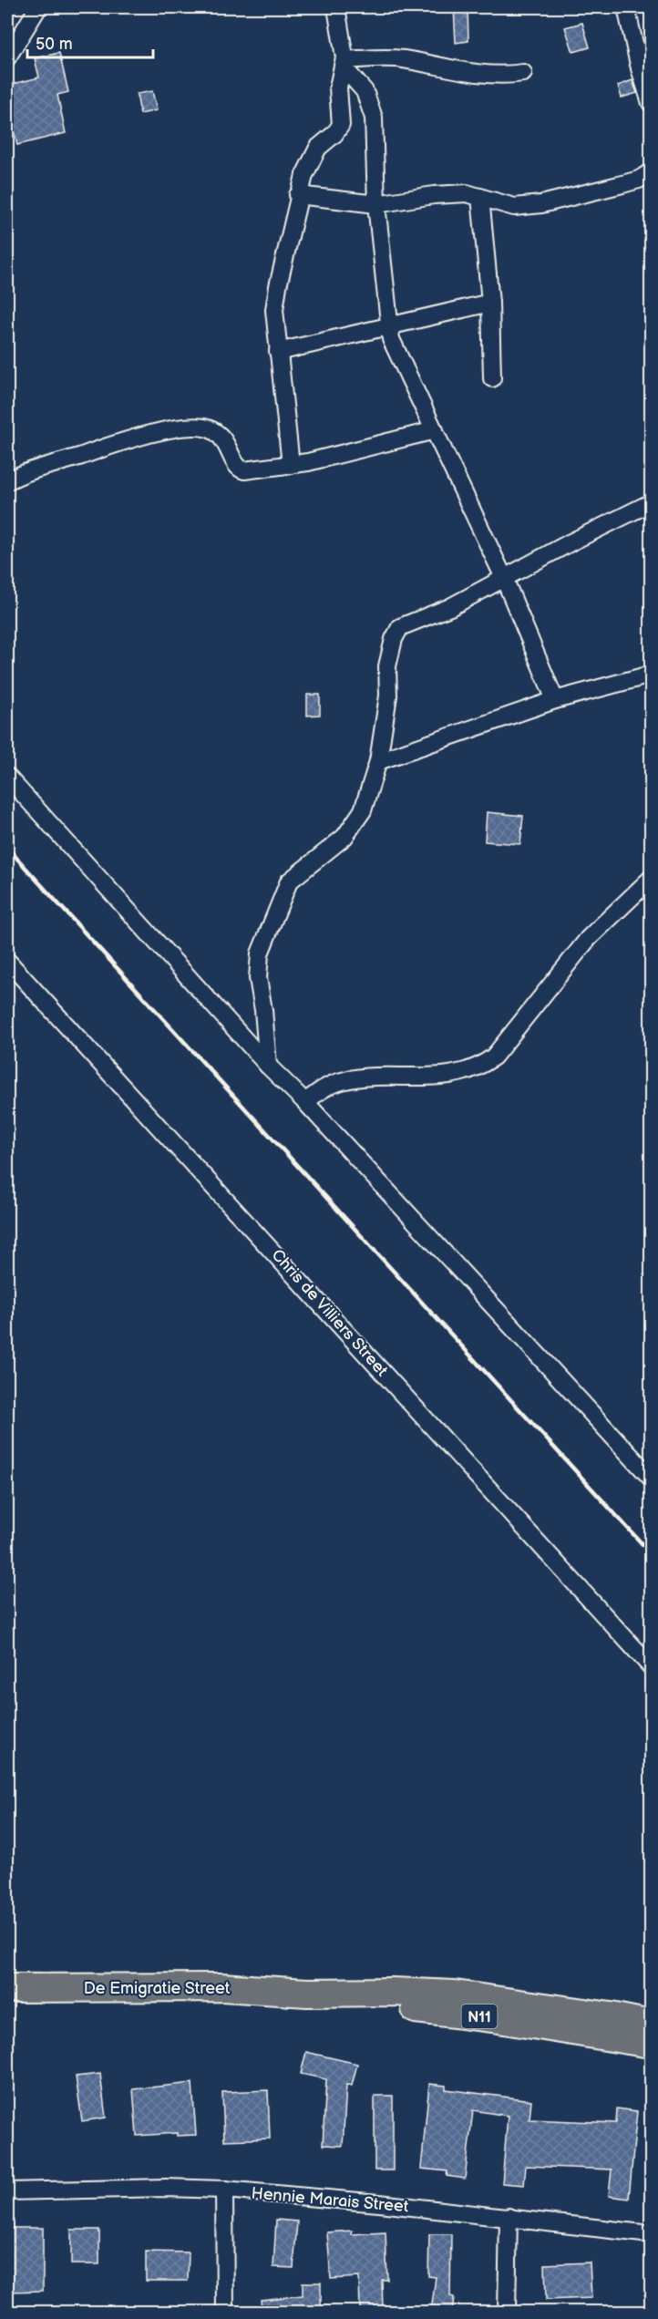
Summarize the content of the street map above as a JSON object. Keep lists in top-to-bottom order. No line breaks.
{"streets":{"highway":["De Emigratie Street","N11"],"street":["Chris de Villiers Street","Hennie Marais Street"]},"scale_bar":"50 m"}
